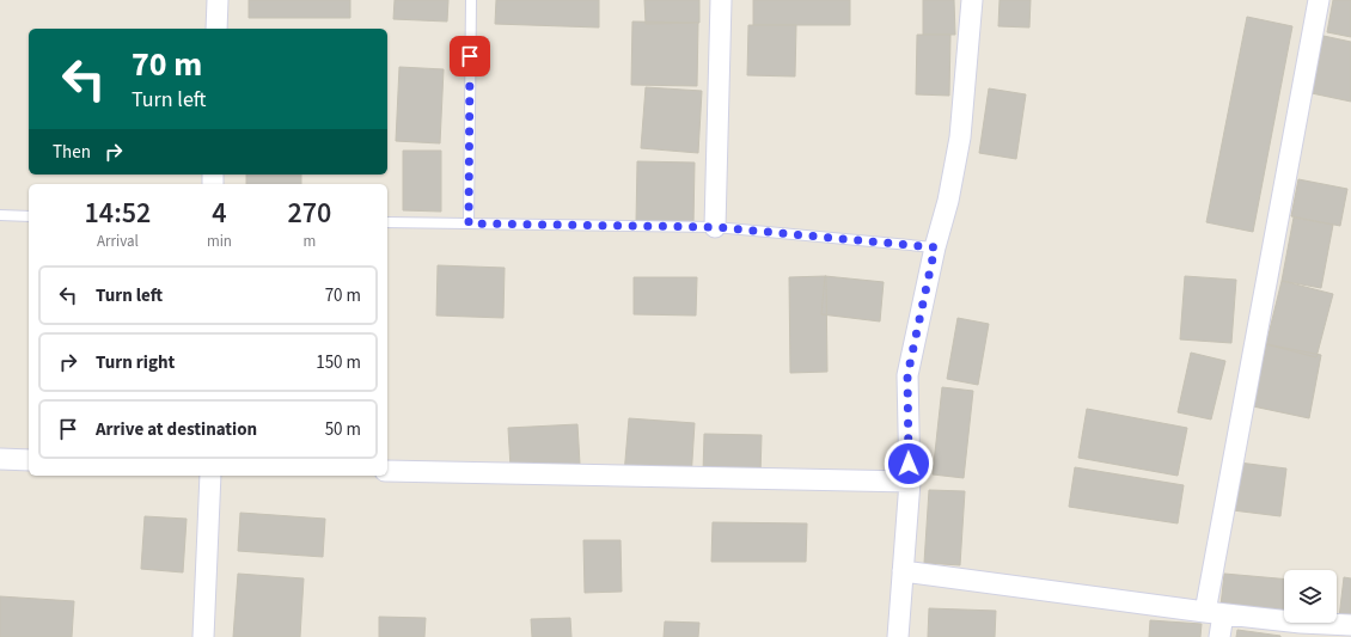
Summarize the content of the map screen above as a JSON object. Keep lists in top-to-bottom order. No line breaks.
{"page":{"turn":["70 m","Turn left"],"then":"Then","eta":["14:52","Arrival","4","min","270","m"],"list":[{"name":"Turn left","value":"70 m"},{"name":"Turn right","value":"150 m"},{"name":"Arrive at destination","value":"50 m"}]}}
